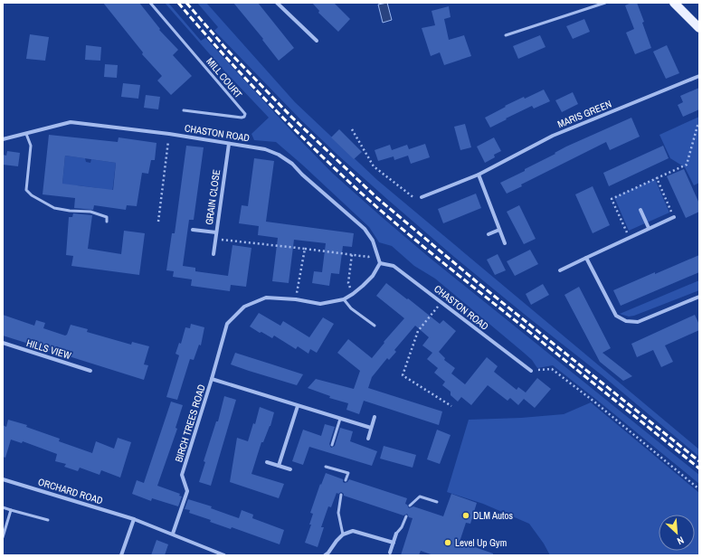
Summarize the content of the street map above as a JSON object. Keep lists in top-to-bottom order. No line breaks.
{"streets":{"street":["MARIS GREEN","CHASTON ROAD","GRAIN CLOSE","HILLS VIEW","BIRCH TREES ROAD","ORCHARD ROAD"],"lane":["MILL COURT"]},"crossings":[["CHASTON ROAD","GRAIN CLOSE"],["BIRCH TREES ROAD","ORCHARD ROAD"]],"places":["DLM Autos","Level Up Gym"],"north":"bottom right"}
